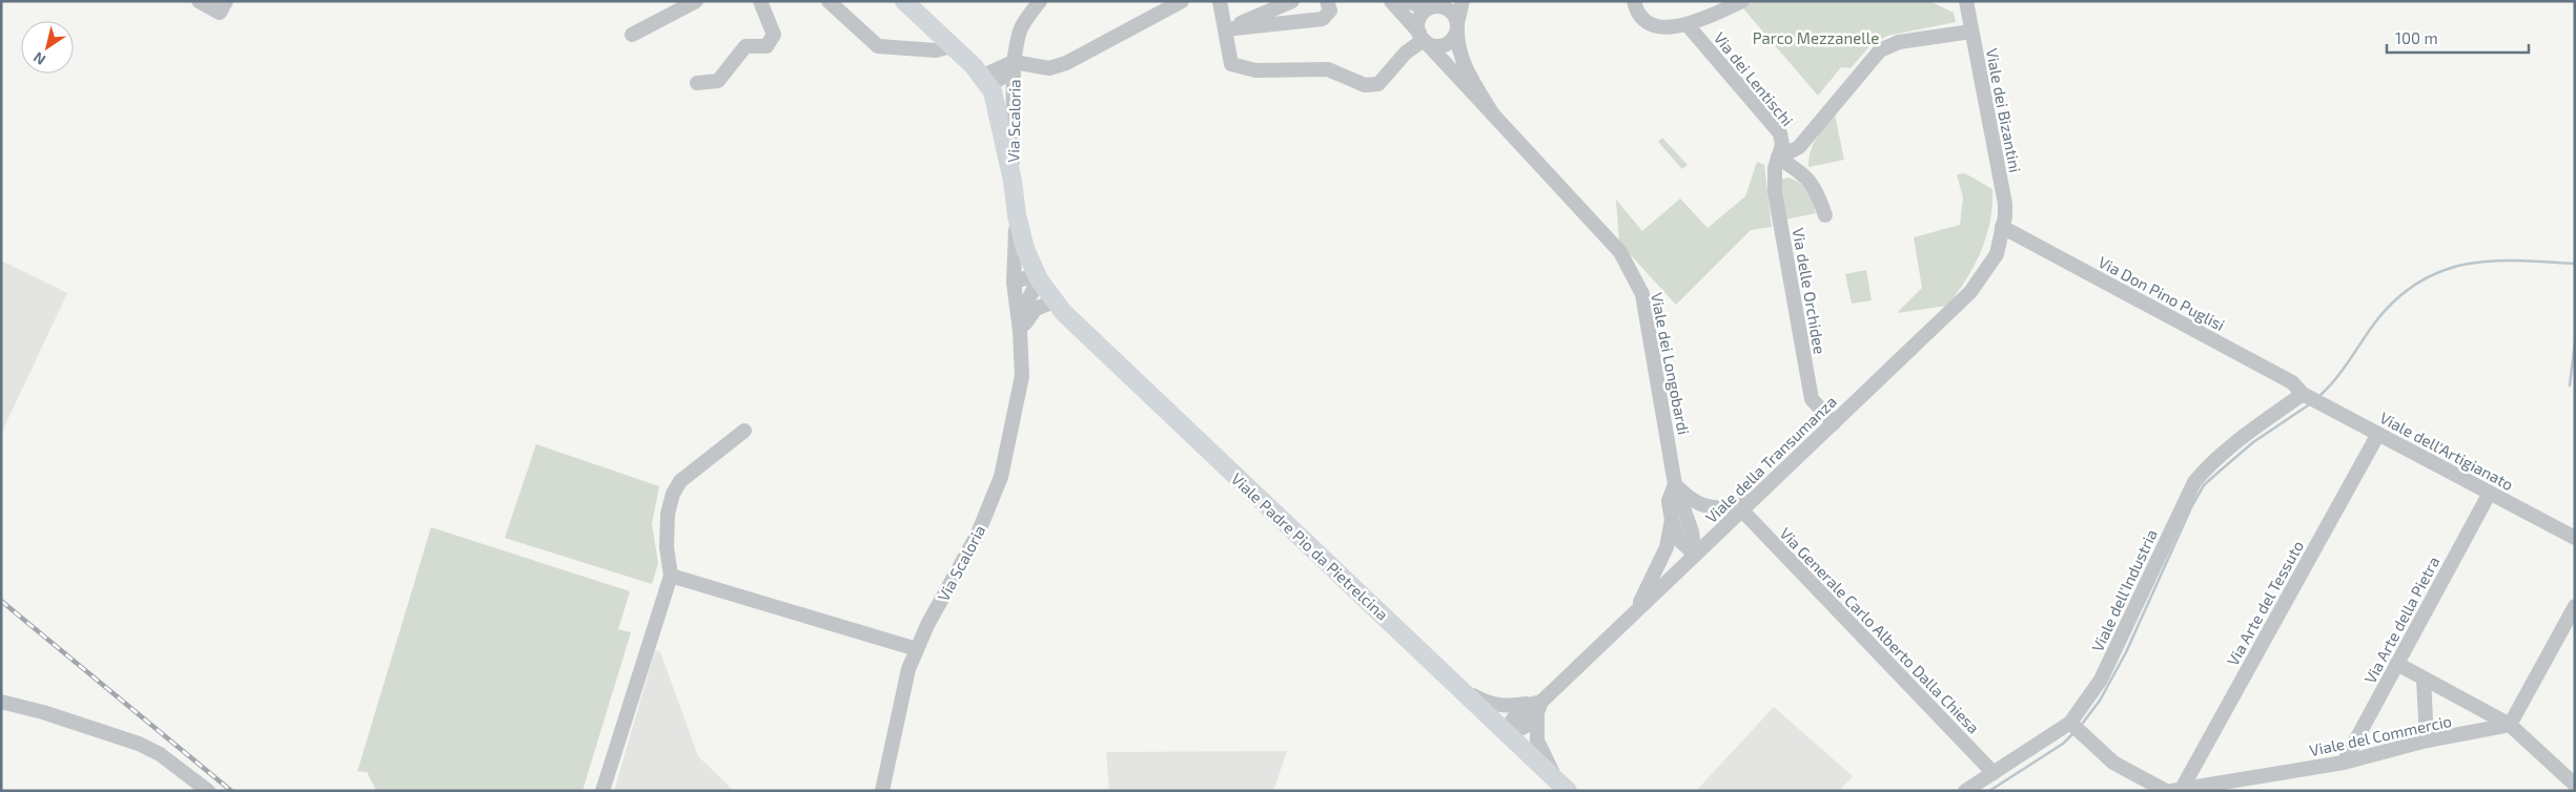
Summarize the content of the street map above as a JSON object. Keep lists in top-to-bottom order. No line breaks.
{"streets":{"main road":["Via Scaloria","Viale Padre Pio da Pietrelcina"],"street":["Via dei Lentischi","Viale dei Bizantini","Via delle Orchidee","Via Don Pino Puglisi","Viale dei Longobardi","Viale dell'Artigianato","Viale della Transumanza","Viale dell'Industria","Via Arte del Tessuto","Via Arte della Pietra","Via Generale Carlo Alberto Dalla Chiesa","Viale del Commercio"]},"crossings":[["Via dei Lentischi","Via delle Orchidee"],["Viale dei Bizantini","Via Don Pino Puglisi"],["Viale dei Bizantini","Viale della Transumanza"],["Via Scaloria","Viale Padre Pio da Pietrelcina"],["Via delle Orchidee","Viale della Transumanza"],["Via Don Pino Puglisi","Viale dell'Artigianato"],["Via Don Pino Puglisi","Viale della Transumanza"],["Via Don Pino Puglisi","Viale dell'Industria"],["Viale dei Longobardi","Viale della Transumanza"],["Viale dell'Artigianato","Viale dell'Industria"],["Viale dell'Artigianato","Via Arte del Tessuto"],["Viale dell'Artigianato","Via Arte della Pietra"],["Viale della Transumanza","Viale Padre Pio da Pietrelcina"],["Viale della Transumanza","Via Generale Carlo Alberto Dalla Chiesa"],["Viale dell'Industria","Via Generale Carlo Alberto Dalla Chiesa"],["Via Arte del Tessuto","Viale del Commercio"],["Via Arte della Pietra","Viale del Commercio"]],"parks":["Parco Mezzanelle"],"scale_bar":"100 m","north":"bottom left"}
